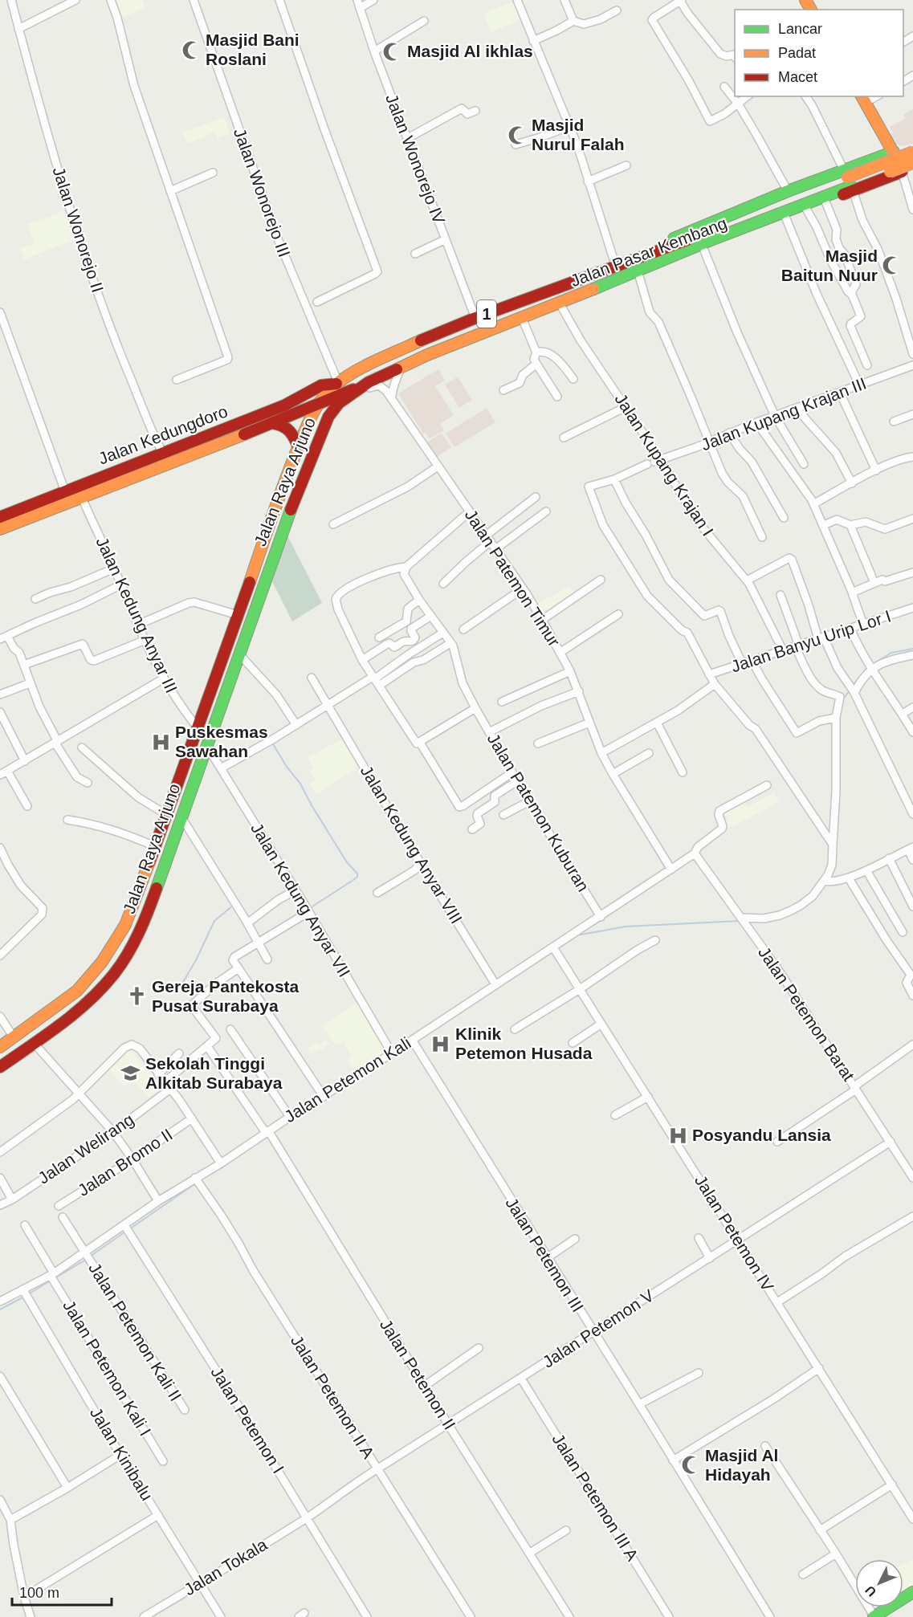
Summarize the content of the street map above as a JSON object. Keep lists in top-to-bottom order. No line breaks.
{"streets":{"main road":["Jalan Pasar Kembang","1","Jalan Kedungdoro","Jalan Raya Arjuno"],"street":["Jalan Wonorejo IV","Jalan Wonorejo III","Jalan Wonorejo II","Jalan Kupang Krajan III","Jalan Kupang Krajan I","Jalan Patemon Timur","Jalan Kedung Anyar III","Jalan Banyu Urip Lor I","Jalan Patemon Kuburan","Jalan Kedung Anyar VIII","Jalan Kedung Anyar VII","Jalan Petemon Barat","Jalan Petemon Kali","Jalan Welirang","Jalan Bromo II","Jalan Petemon IV","Jalan Petemon III","Jalan Petemon V","Jalan Petemon Kali II","Jalan Petemon Kali I","Jalan Petemon II","Jalan Petemon II A","Jalan Petemon I","Jalan Kinibalu","Jalan Petemon III A","Jalan Tokala"]},"crossings":[["Jalan Wonorejo IV","Jalan Pasar Kembang"],["Jalan Wonorejo III","Jalan Pasar Kembang"],["Jalan Wonorejo III","Jalan Kedungdoro"],["Jalan Wonorejo III","Jalan Raya Arjuno"],["Jalan Wonorejo II","Jalan Kedungdoro"],["Jalan Pasar Kembang","1"],["Jalan Pasar Kembang","Jalan Kedungdoro"],["Jalan Pasar Kembang","Jalan Kupang Krajan I"],["Jalan Pasar Kembang","Jalan Raya Arjuno"],["Jalan Kupang Krajan III","Jalan Kupang Krajan I"],["Jalan Kupang Krajan III","Jalan Banyu Urip Lor I"],["Jalan Kedungdoro","Jalan Raya Arjuno"],["Jalan Kedungdoro","Jalan Kedung Anyar III"],["Jalan Kupang Krajan I","Jalan Banyu Urip Lor I"],["Jalan Raya Arjuno","Jalan Patemon Timur"],["Jalan Raya Arjuno","Jalan Kedung Anyar III"],["Jalan Raya Arjuno","Jalan Kedung Anyar VII"],["Jalan Patemon Timur","Jalan Petemon Kali"],["Jalan Patemon Kuburan","Jalan Petemon Kali"],["Jalan Kedung Anyar VIII","Jalan Petemon Kali"],["Jalan Kedung Anyar VII","Jalan Petemon Kali"],["Jalan Petemon Barat","Jalan Petemon Kali"],["Jalan Petemon Barat","Jalan Petemon V"],["Jalan Petemon Kali","Jalan Petemon IV"],["Jalan Petemon Kali","Jalan Petemon III"],["Jalan Petemon Kali","Jalan Petemon Kali II"],["Jalan Petemon Kali","Jalan Petemon Kali I"],["Jalan Petemon Kali","Jalan Petemon II"],["Jalan Petemon Kali","Jalan Petemon II A"],["Jalan Petemon Kali","Jalan Petemon I"],["Jalan Petemon Kali","Jalan Kinibalu"],["Jalan Petemon IV","Jalan Petemon V"],["Jalan Petemon III","Jalan Petemon V"],["Jalan Petemon V","Jalan Petemon II"],["Jalan Petemon V","Jalan Petemon II A"],["Jalan Petemon V","Jalan Petemon I"],["Jalan Petemon V","Jalan Petemon III A"],["Jalan Petemon V","Jalan Tokala"],["Jalan Petemon I","Jalan Tokala"],["Jalan Kinibalu","Jalan Tokala"]],"places":{"mosque":["Masjid Bani Roslani","Masjid Al ikhlas","Masjid Nurul Falah","Masjid Baitun Nuur","Masjid Al Hidayah"],"hospital":["Puskesmas Sawahan","Klinik Petemon Husada","Posyandu Lansia"],"church":["Gereja Pantekosta Pusat Surabaya"],"school or university":["Sekolah Tinggi Alkitab Surabaya"]},"legend":["Lancar","Padat","Macet"],"scale_bar":"100 m","north":"bottom left"}
